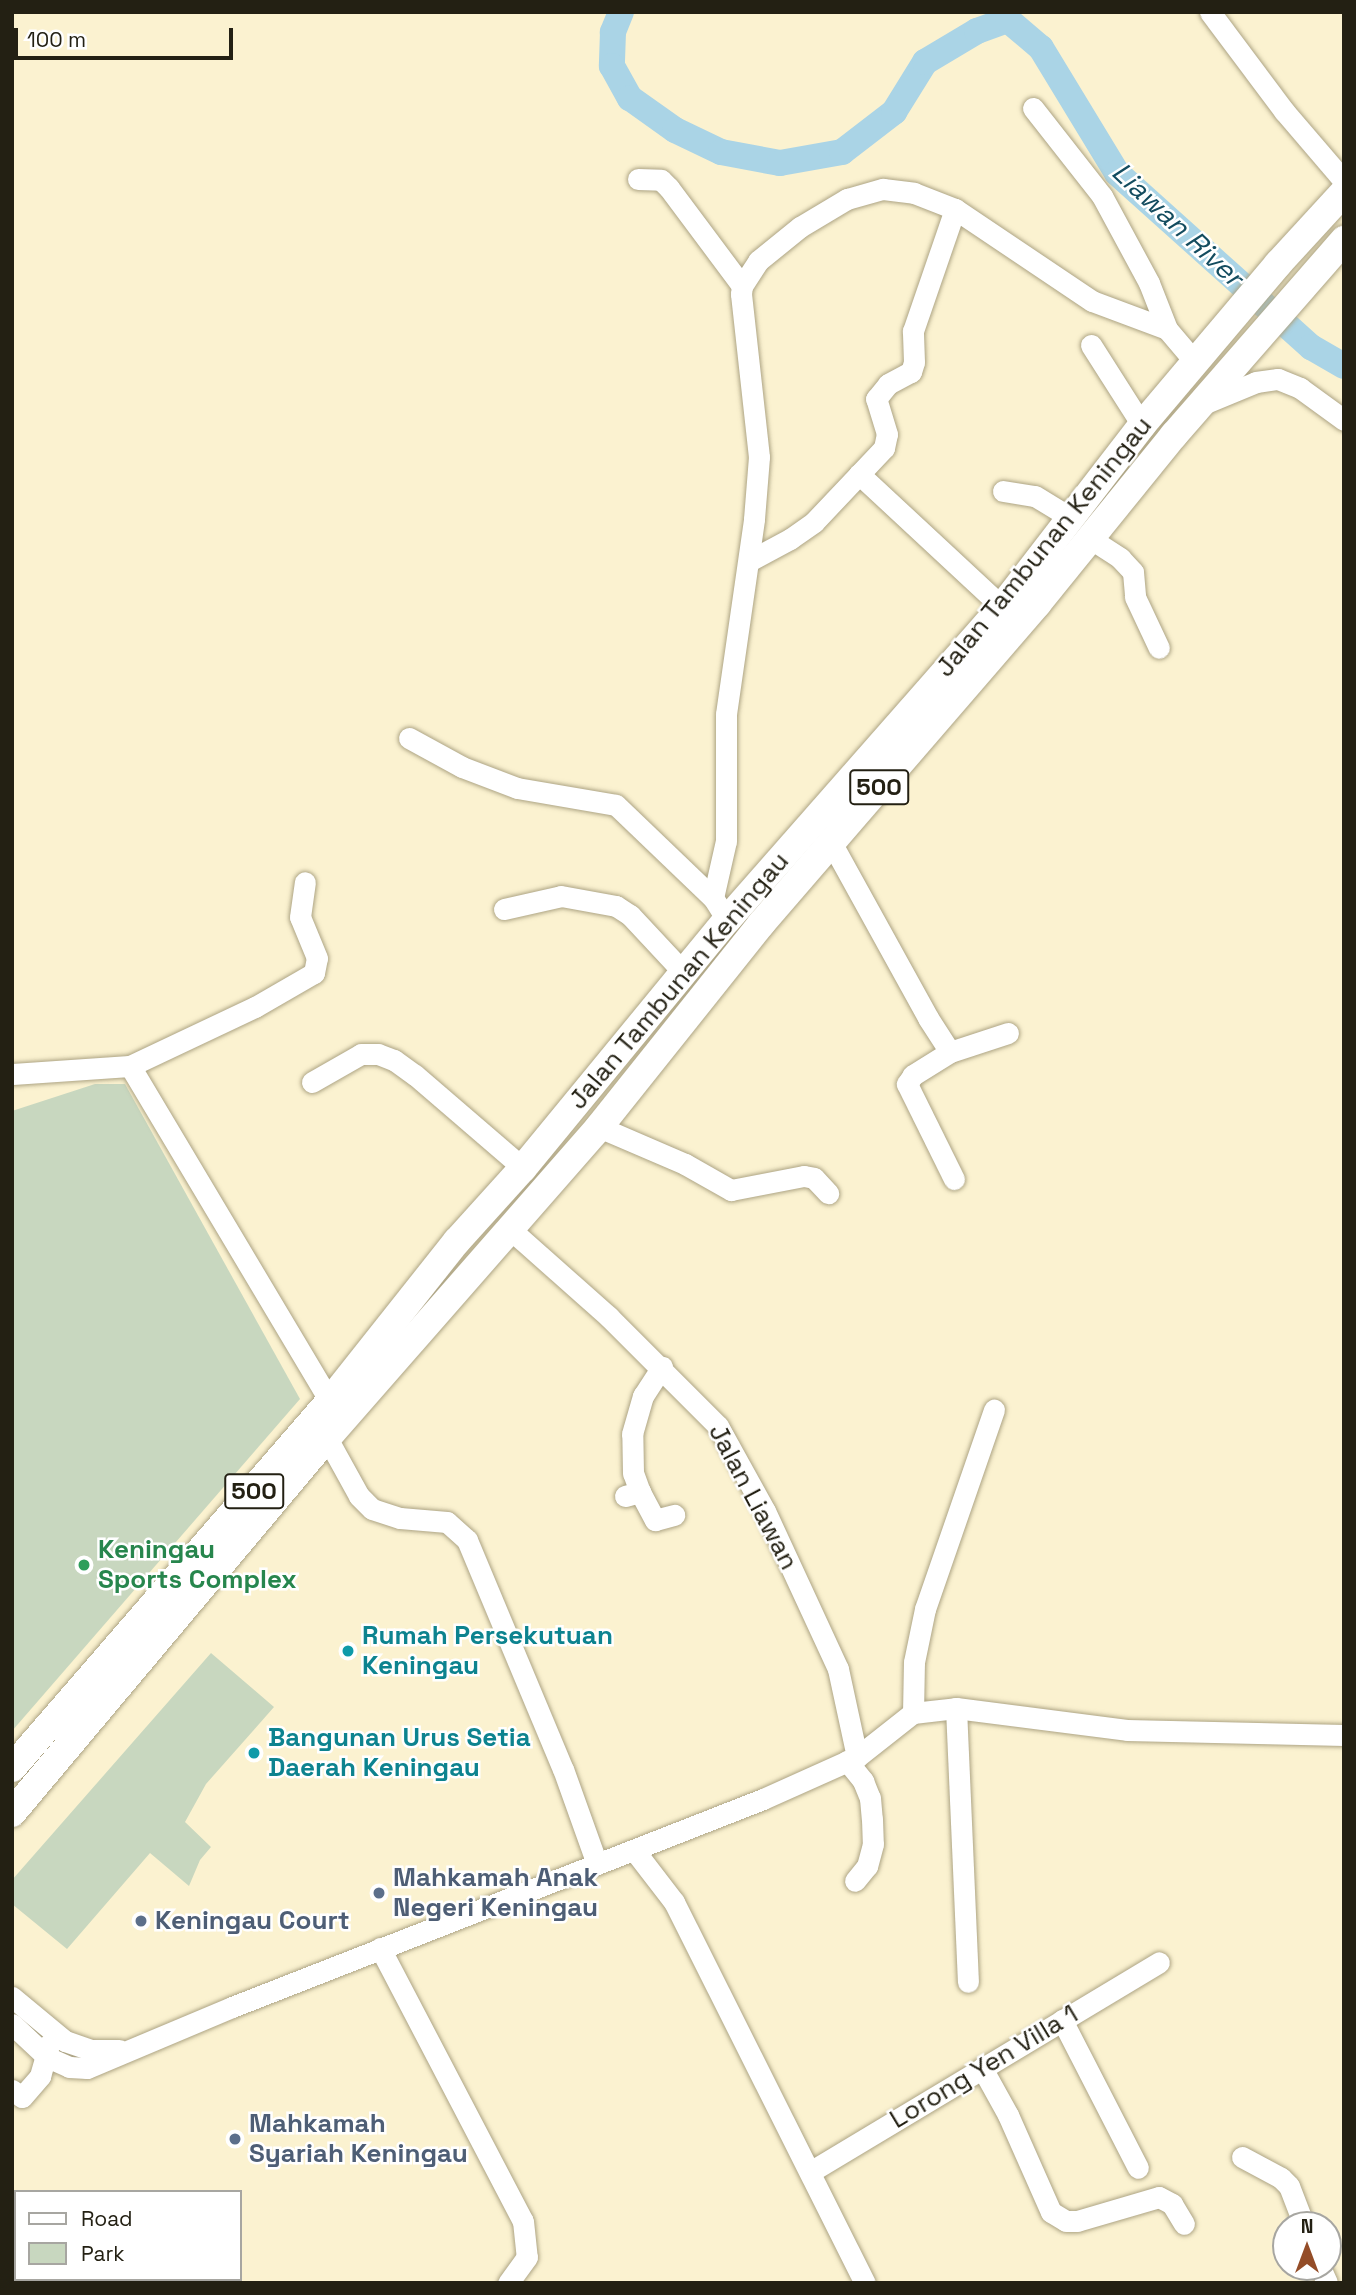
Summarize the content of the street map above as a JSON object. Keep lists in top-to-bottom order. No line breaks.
{"streets":{"main road":["Jalan Tambunan Keningau","500"],"street":["Jalan Liawan","Lorong Yen Villa 1"]},"crossings":[["Jalan Tambunan Keningau","Jalan Liawan"]],"water":["Liawan River"],"places":["Keningau Sports Complex","Rumah Persekutuan Keningau","Bangunan Urus Setia Daerah Keningau","Mahkamah Anak Negeri Keningau","Keningau Court","Mahkamah Syariah Keningau"],"legend":["Road","Park"],"scale_bar":"100 m","north":"top"}
